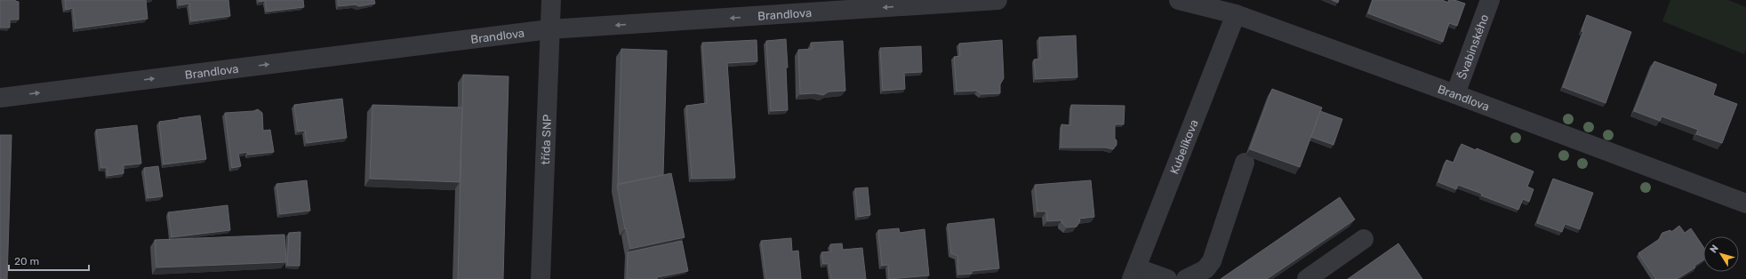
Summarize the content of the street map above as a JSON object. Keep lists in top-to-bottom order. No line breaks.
{"streets":{"street":["Brandlova","Švabinského","třída SNP","Kubelíkova"]},"crossings":[["Brandlova","Švabinského"],["Brandlova","třída SNP"],["Brandlova","Kubelíkova"]],"scale_bar":"20 m","north":"top left"}
